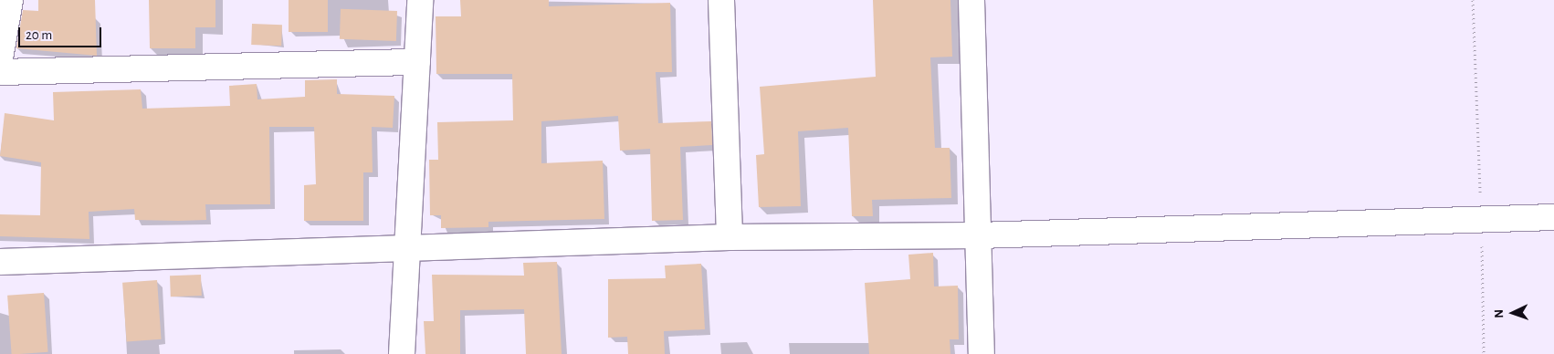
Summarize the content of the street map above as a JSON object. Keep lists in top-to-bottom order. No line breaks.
{"scale_bar":"20 m","north":"left"}
